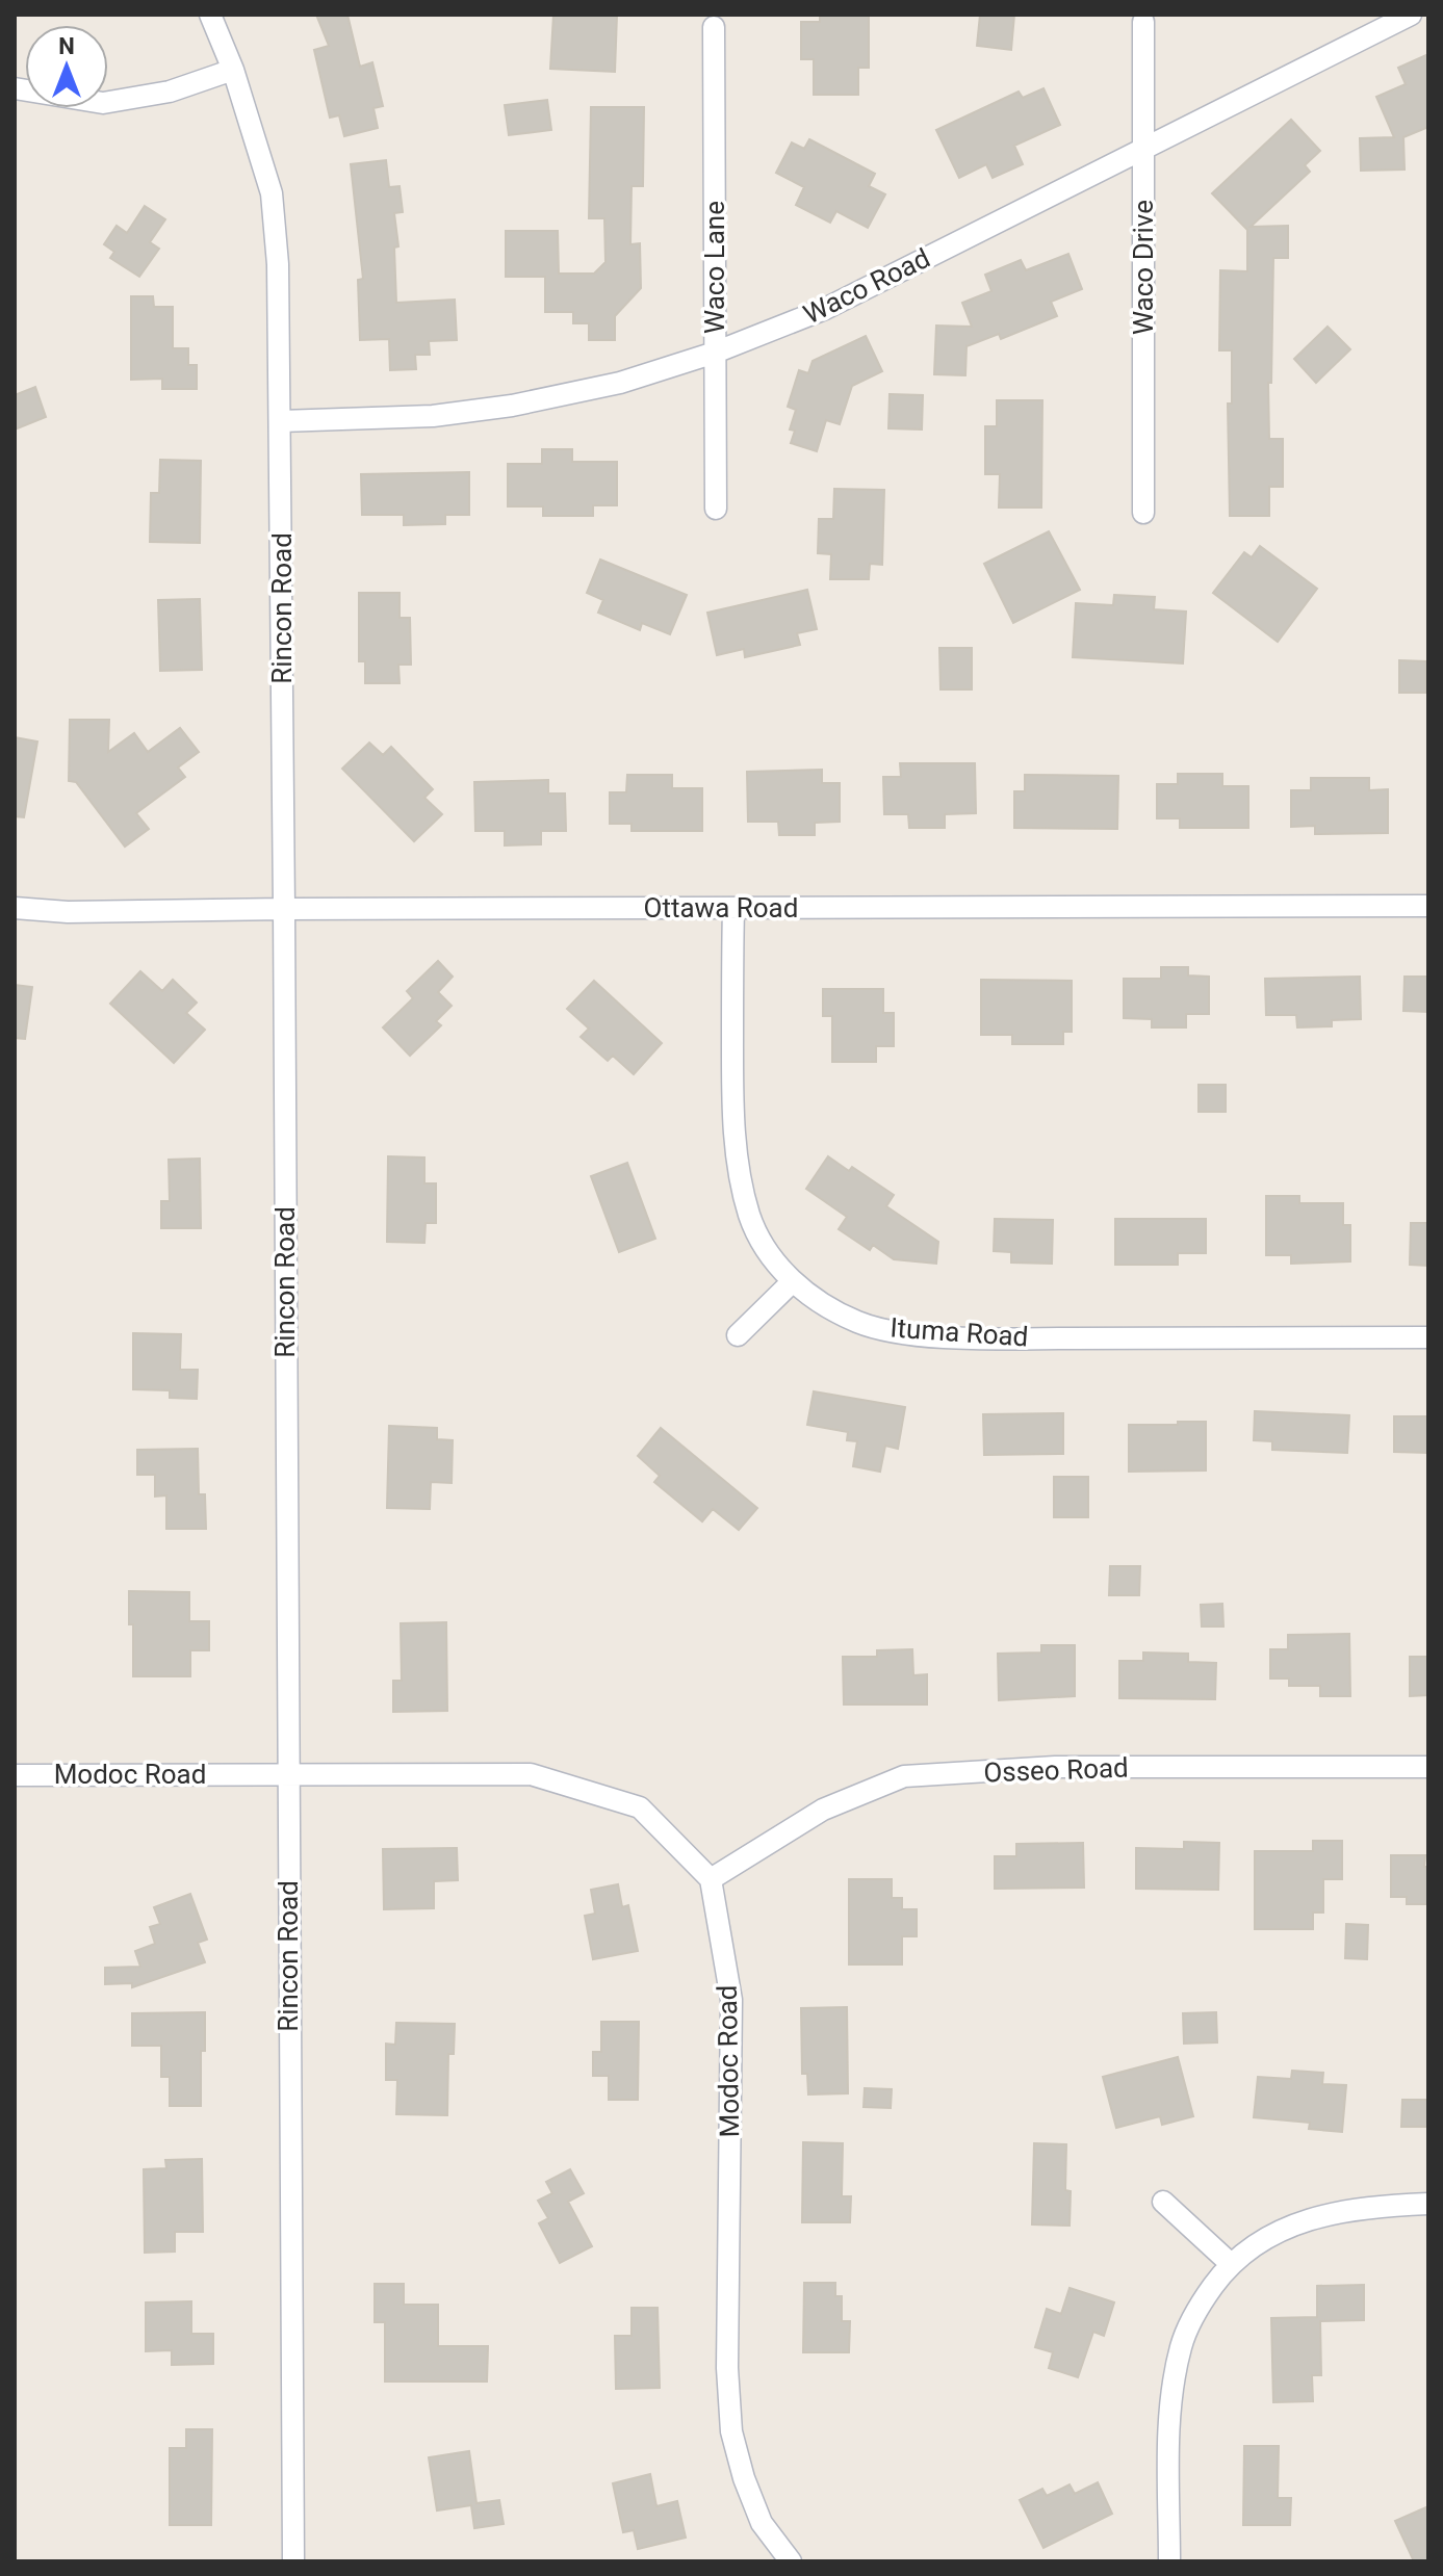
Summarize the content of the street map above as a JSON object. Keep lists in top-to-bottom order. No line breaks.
{"streets":{"street":["Waco Lane","Waco Drive","Waco Road","Rincon Road","Ottawa Road","Ituma Road","Osseo Road","Modoc Road"]},"crossings":[["Waco Lane","Waco Road"],["Waco Drive","Waco Road"],["Waco Road","Rincon Road"],["Rincon Road","Ottawa Road"],["Rincon Road","Modoc Road"],["Ottawa Road","Ituma Road"],["Osseo Road","Modoc Road"]],"north":"top"}
